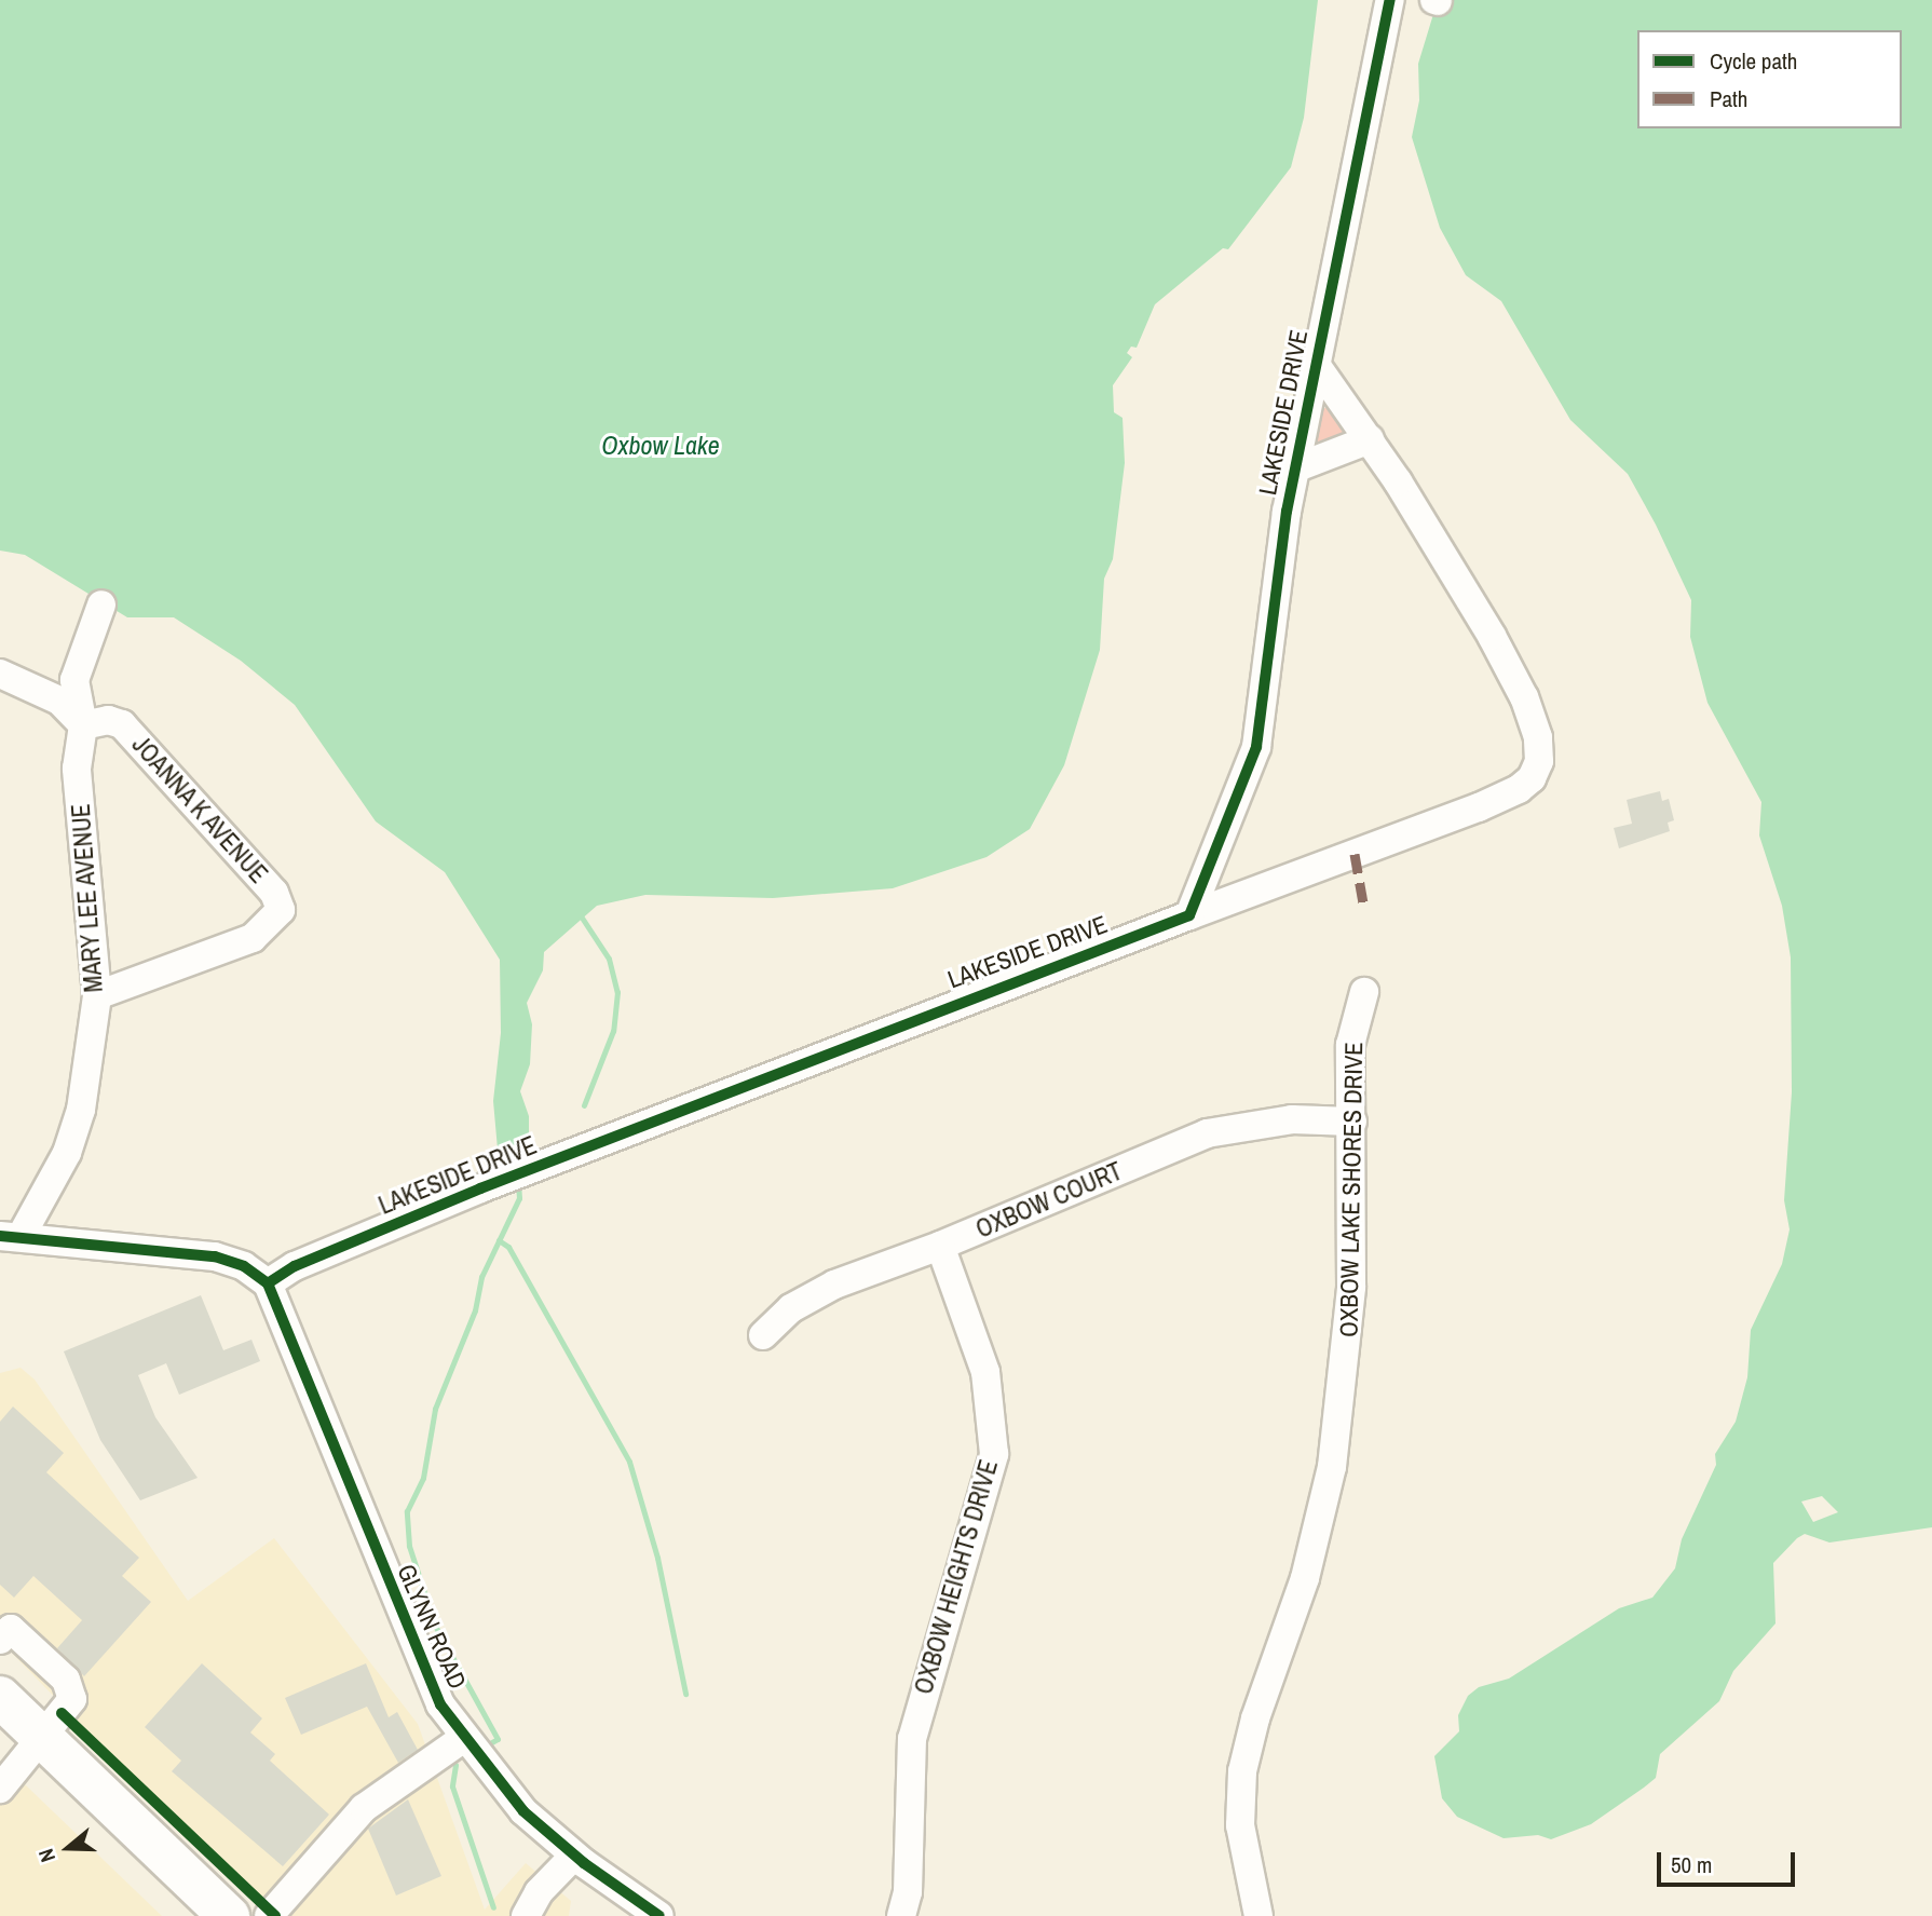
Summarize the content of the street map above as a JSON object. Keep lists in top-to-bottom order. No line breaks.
{"streets":{"street":["LAKESIDE DRIVE","JOANNA K AVENUE","MARY LEE AVENUE","OXBOW LAKE SHORES DRIVE","OXBOW COURT","OXBOW HEIGHTS DRIVE","GLYNN ROAD"]},"crossings":[["LAKESIDE DRIVE","GLYNN ROAD"],["JOANNA K AVENUE","MARY LEE AVENUE"],["OXBOW LAKE SHORES DRIVE","OXBOW COURT"],["OXBOW COURT","OXBOW HEIGHTS DRIVE"]],"water":["Oxbow Lake"],"legend":["Cycle path","Path"],"scale_bar":"50 m","north":"left"}
